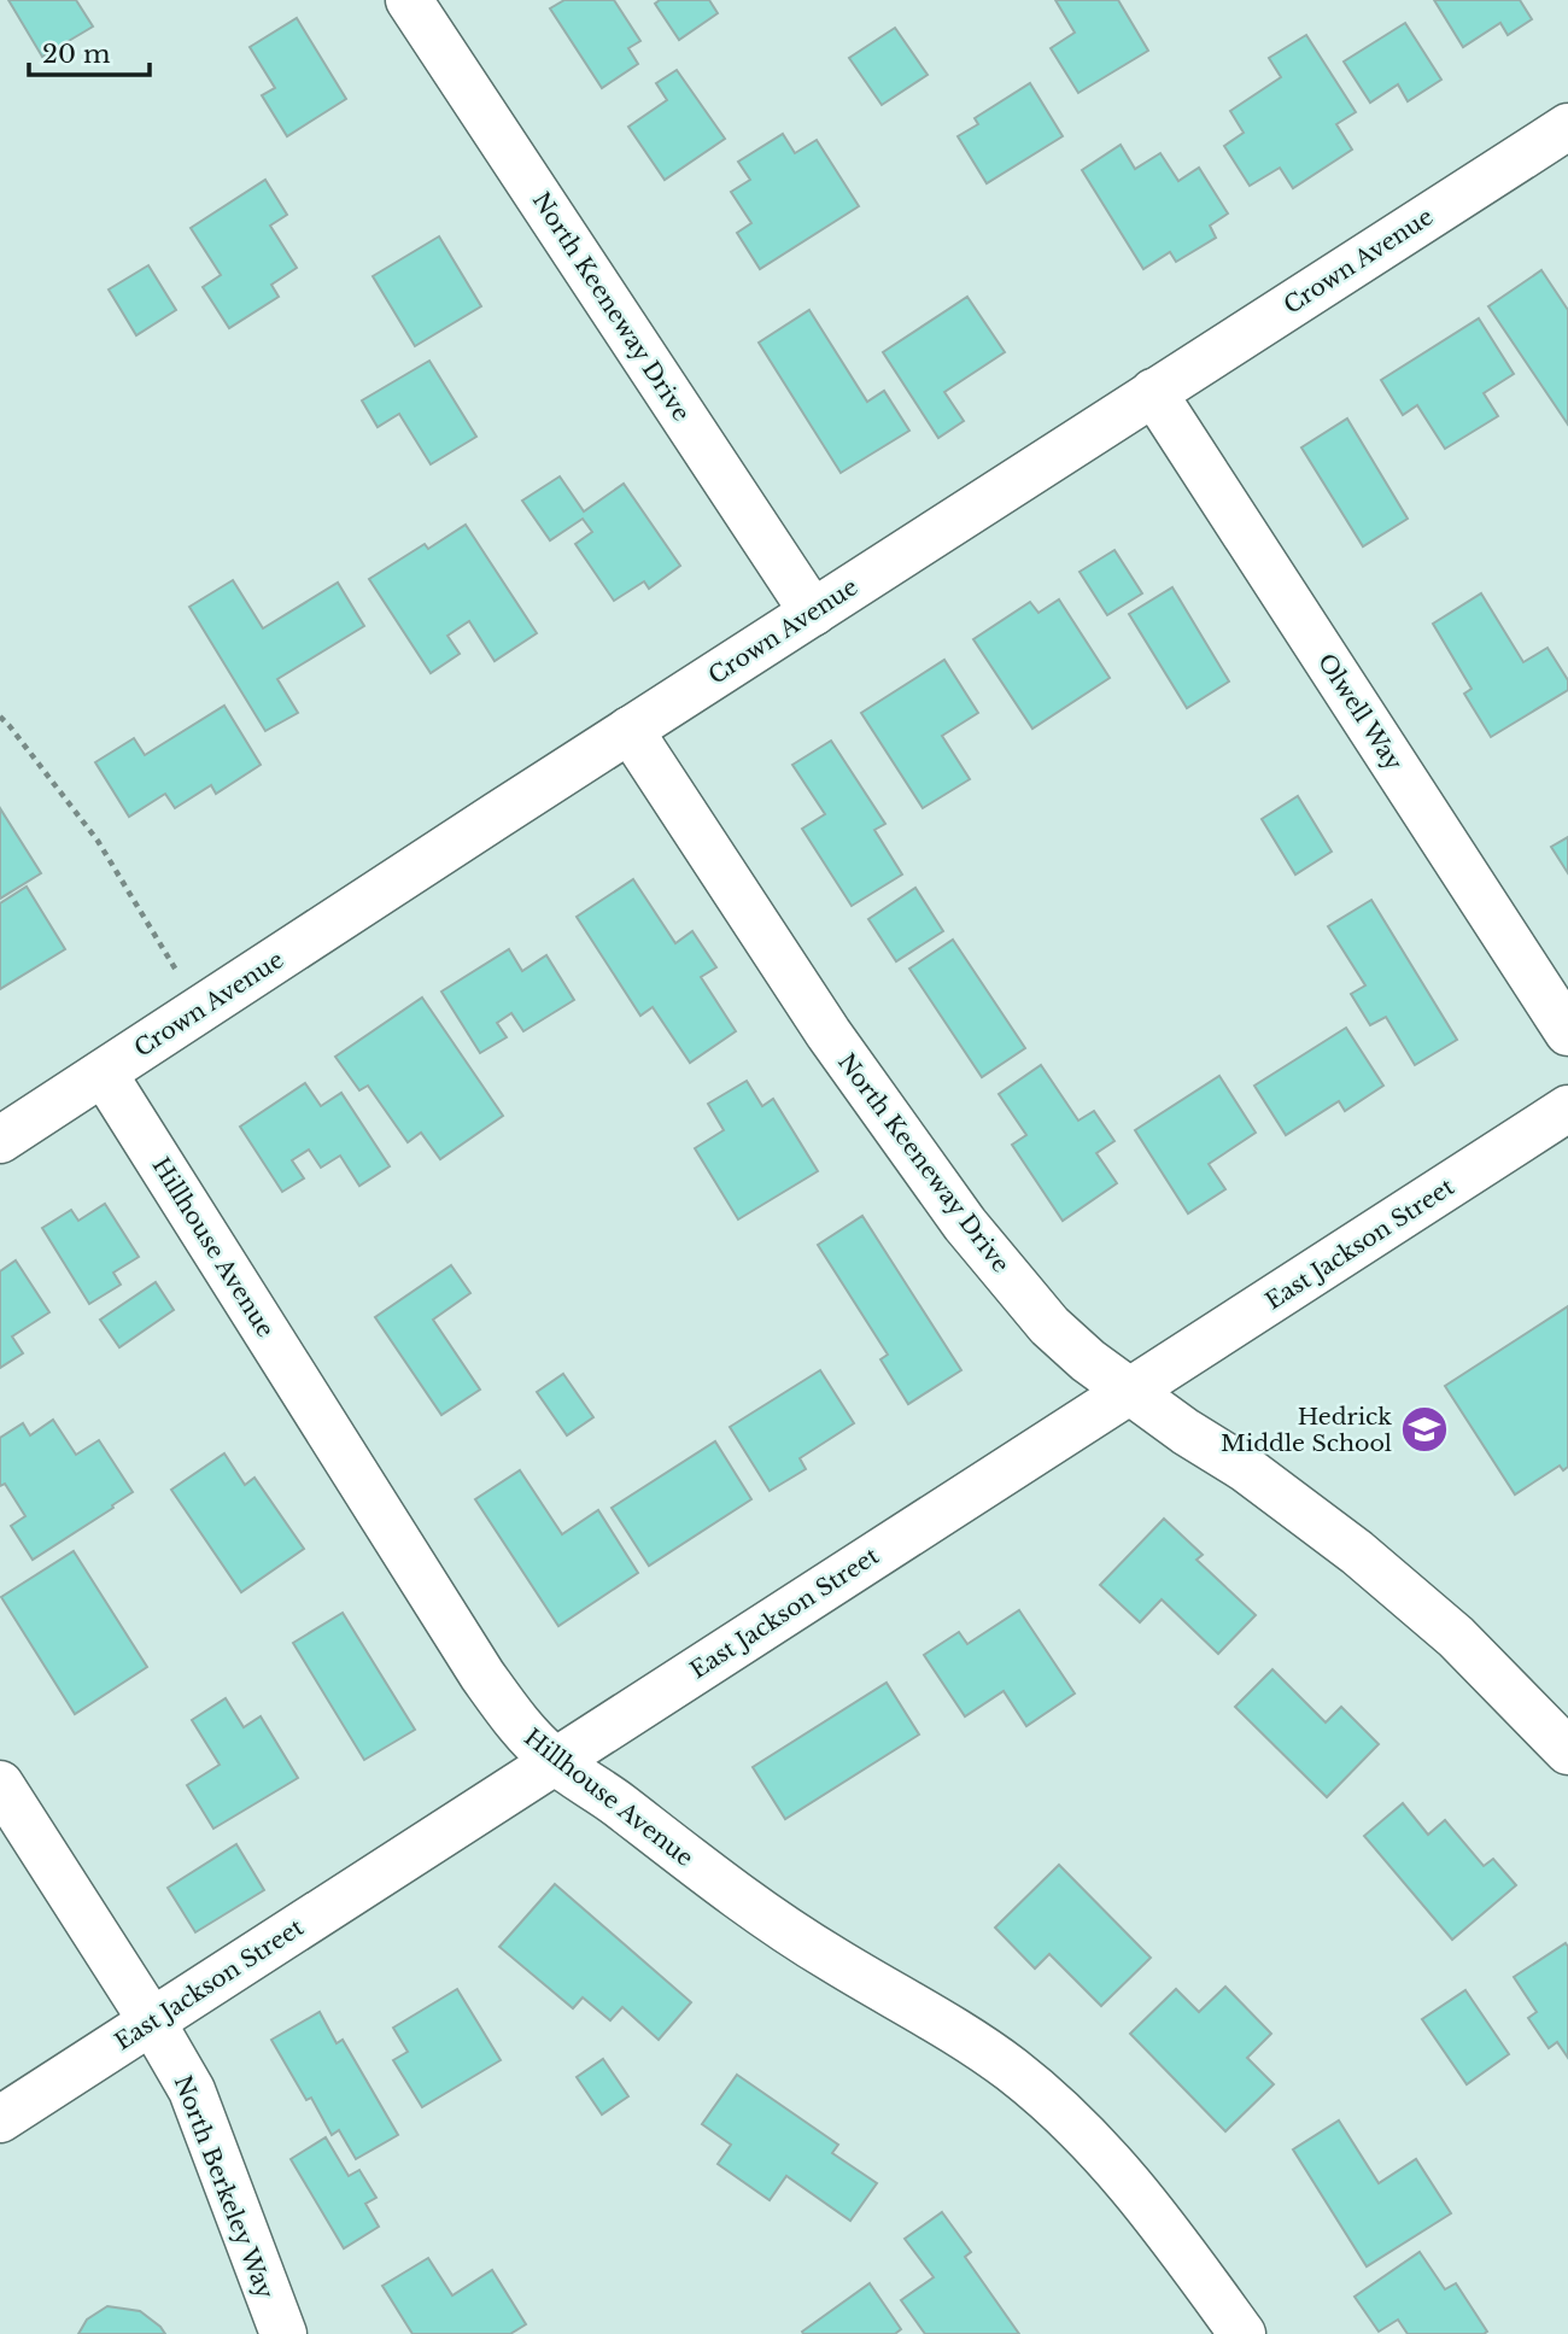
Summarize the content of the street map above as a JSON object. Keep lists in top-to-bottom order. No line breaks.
{"streets":{"street":["Crown Avenue","North Keeneway Drive","Olwell Way","East Jackson Street","Hillhouse Avenue","North Berkeley Way"]},"crossings":[["Crown Avenue","North Keeneway Drive"],["Crown Avenue","Olwell Way"],["Crown Avenue","Hillhouse Avenue"],["North Keeneway Drive","East Jackson Street"],["East Jackson Street","Hillhouse Avenue"],["East Jackson Street","North Berkeley Way"]],"places":{"school or university":["Hedrick Middle School"]},"scale_bar":"20 m"}
